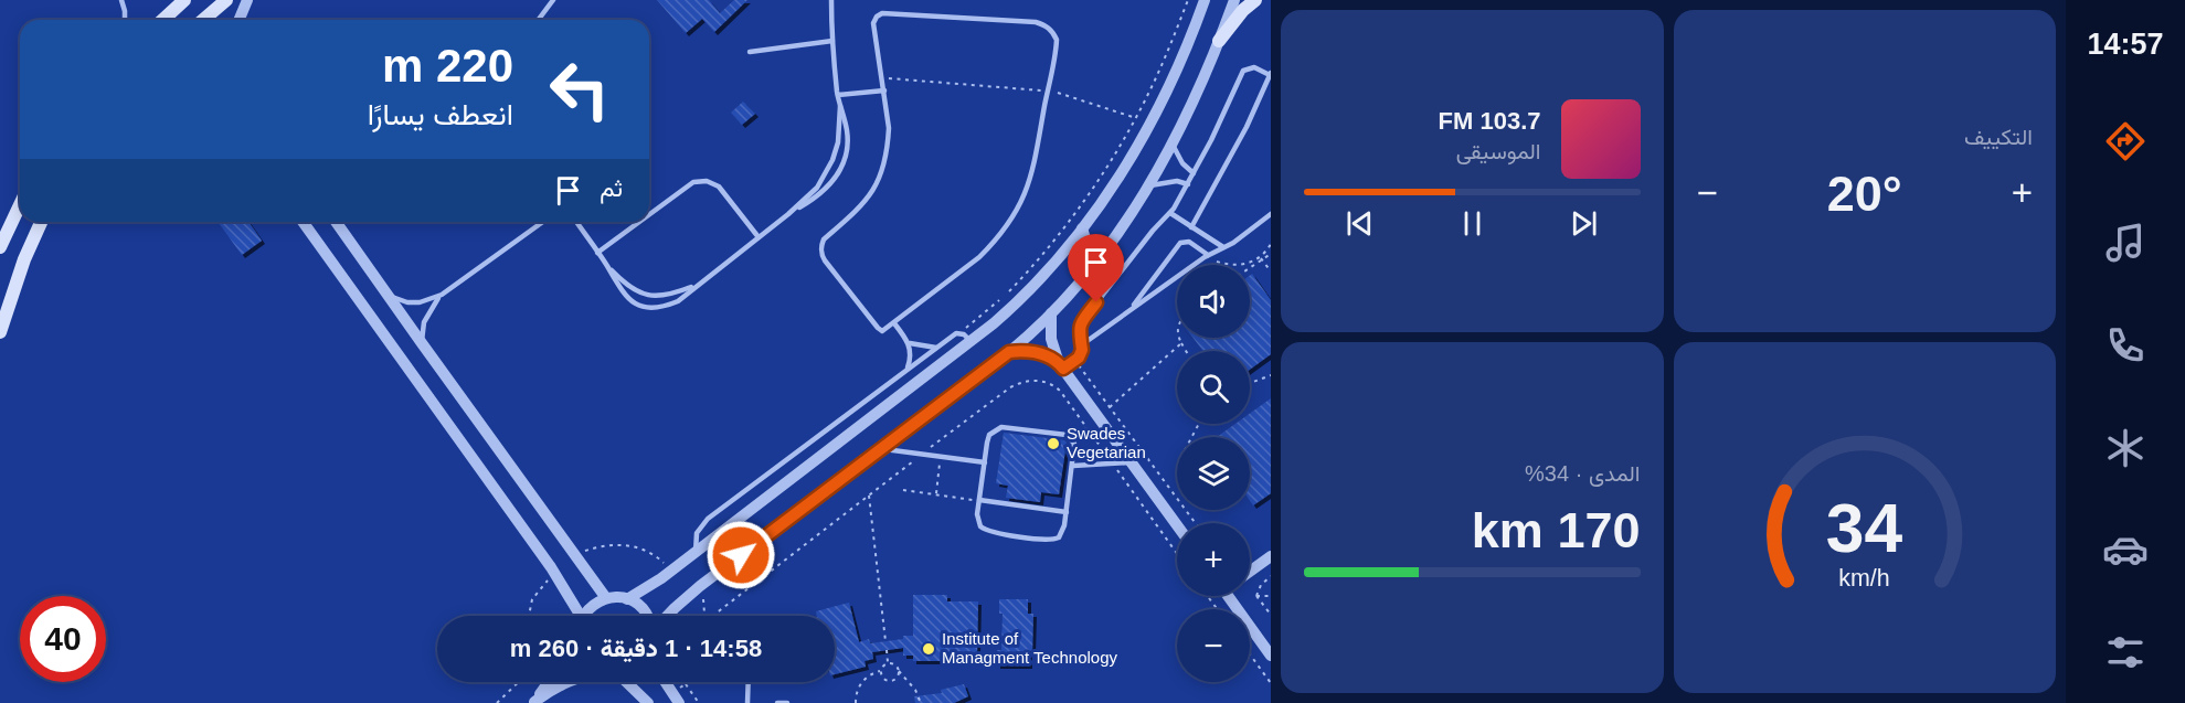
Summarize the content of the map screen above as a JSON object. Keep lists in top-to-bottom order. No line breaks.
{"places":["Swades Vegetarian","Institute of Managment Technology"],"page":{"tabs":"14:57","tile":["التكييف",["المدى · 34%","170 km"]],"turn":["220 m","انعطف يسارًا"],"song":["103.7 FM","الموسيقى"],"then":"ثم","heat":["−","20°","+"],"map_buttons":["+","−"],"limit":"40","trip":"14:58 · 1 دقيقة · 260 m","gauge":["34","km/h"]}}
